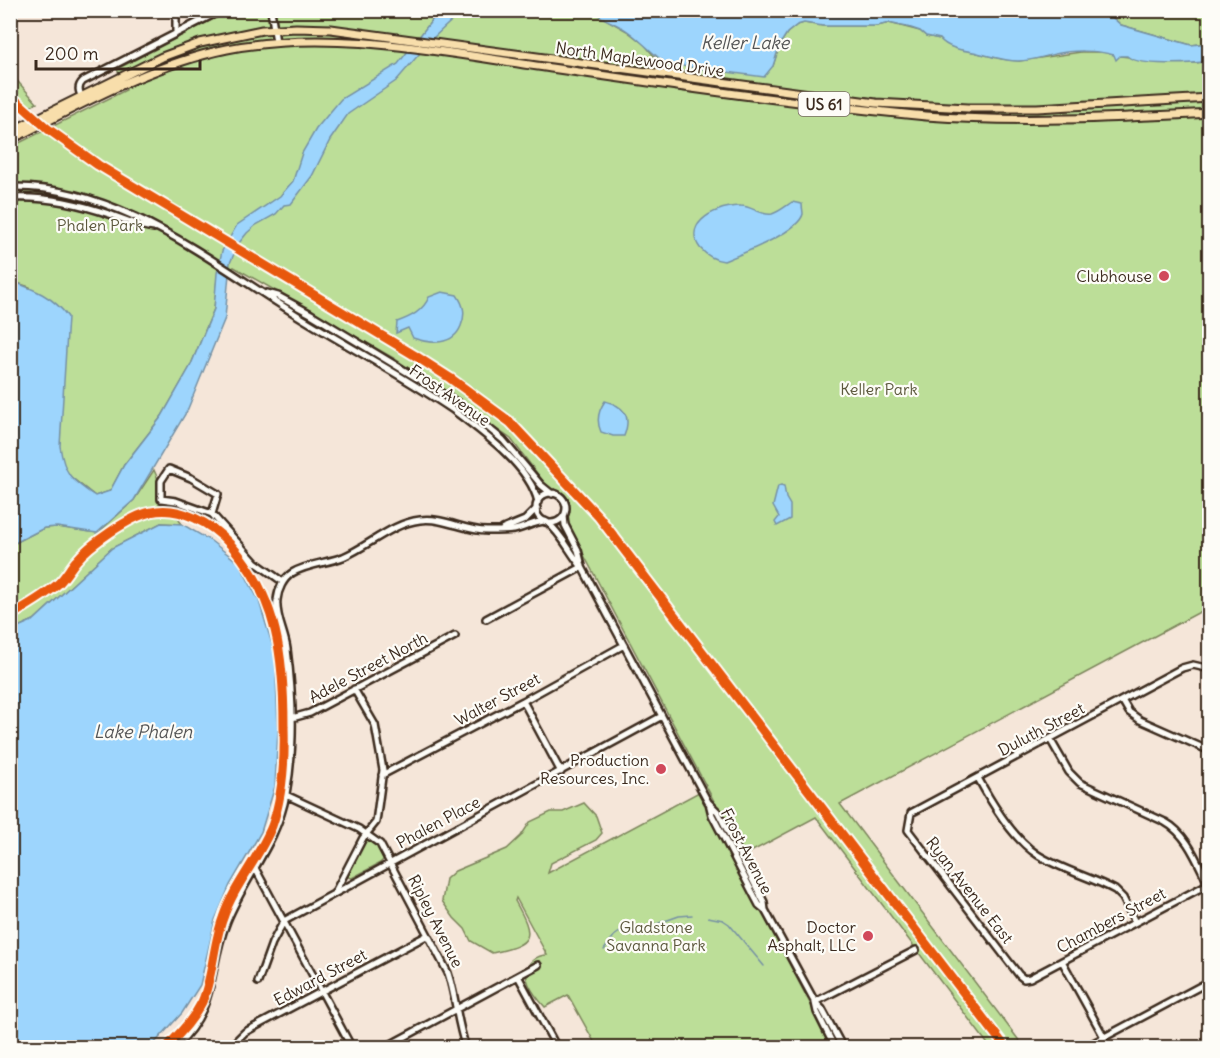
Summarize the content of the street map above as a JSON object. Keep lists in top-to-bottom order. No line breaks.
{"streets":{"main road":["North Maplewood Drive","US 61"],"street":["Frost Avenue","Adele Street North","Walter Street","Duluth Street","Phalen Place","Ryan Avenue East","Chambers Street","Ripley Avenue","Edward Street"]},"crossings":[["North Maplewood Drive","US 61"],["Frost Avenue","Walter Street"],["Frost Avenue","Phalen Place"],["Duluth Street","Ryan Avenue East"],["Phalen Place","Ripley Avenue"],["Ryan Avenue East","Chambers Street"],["Ripley Avenue","Edward Street"]],"water":["Keller Lake","Lake Phalen"],"parks":["Phalen Park","Keller Park","Gladstone Savanna Park"],"places":["Clubhouse","Production Resources, Inc.","Doctor Asphalt, LLC"],"scale_bar":"200 m"}
